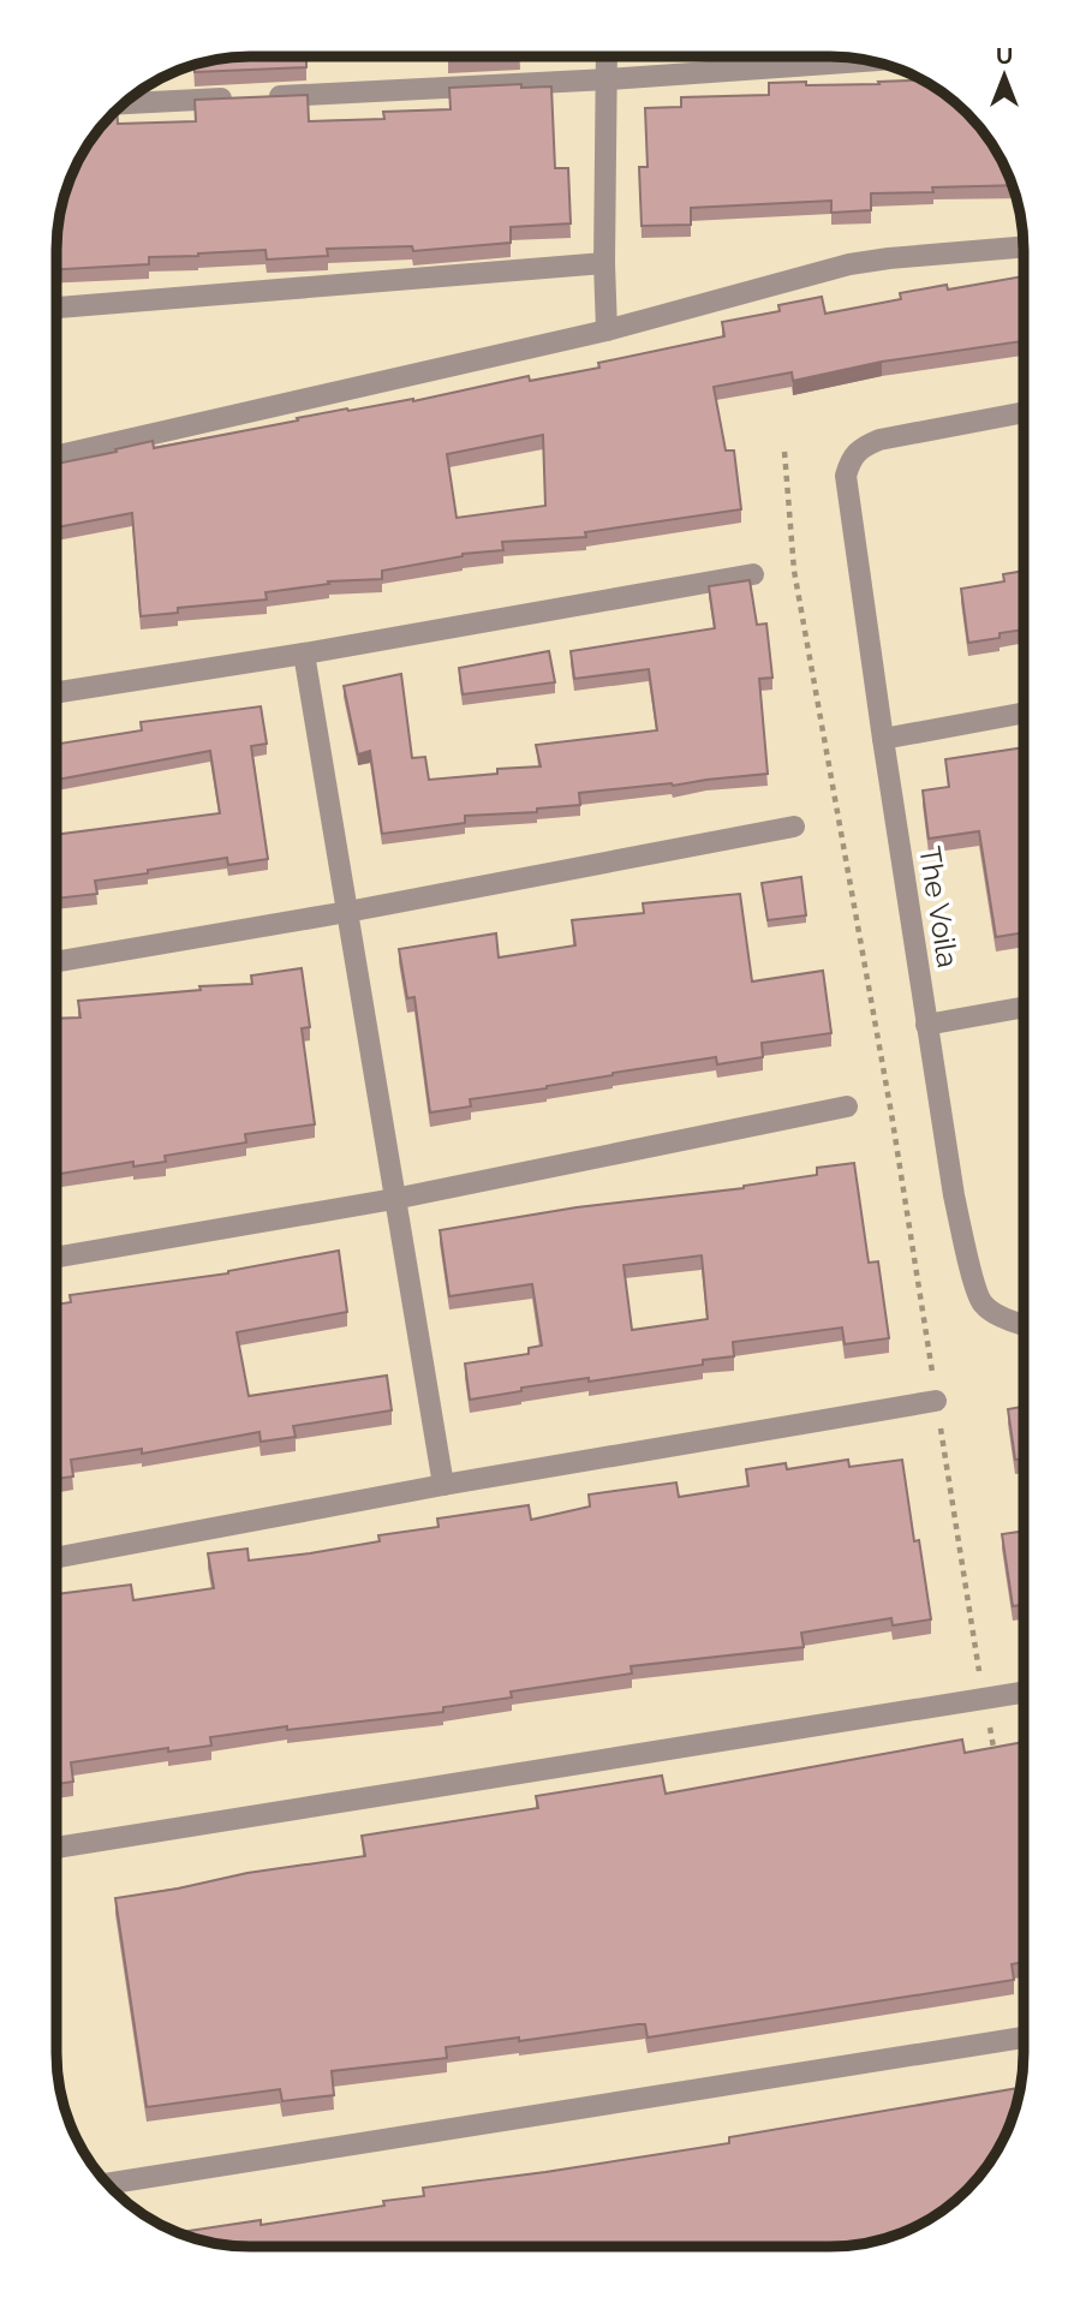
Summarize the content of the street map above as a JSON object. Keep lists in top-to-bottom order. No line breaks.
{"streets":{"street":["The Voila"]},"north":"top"}
